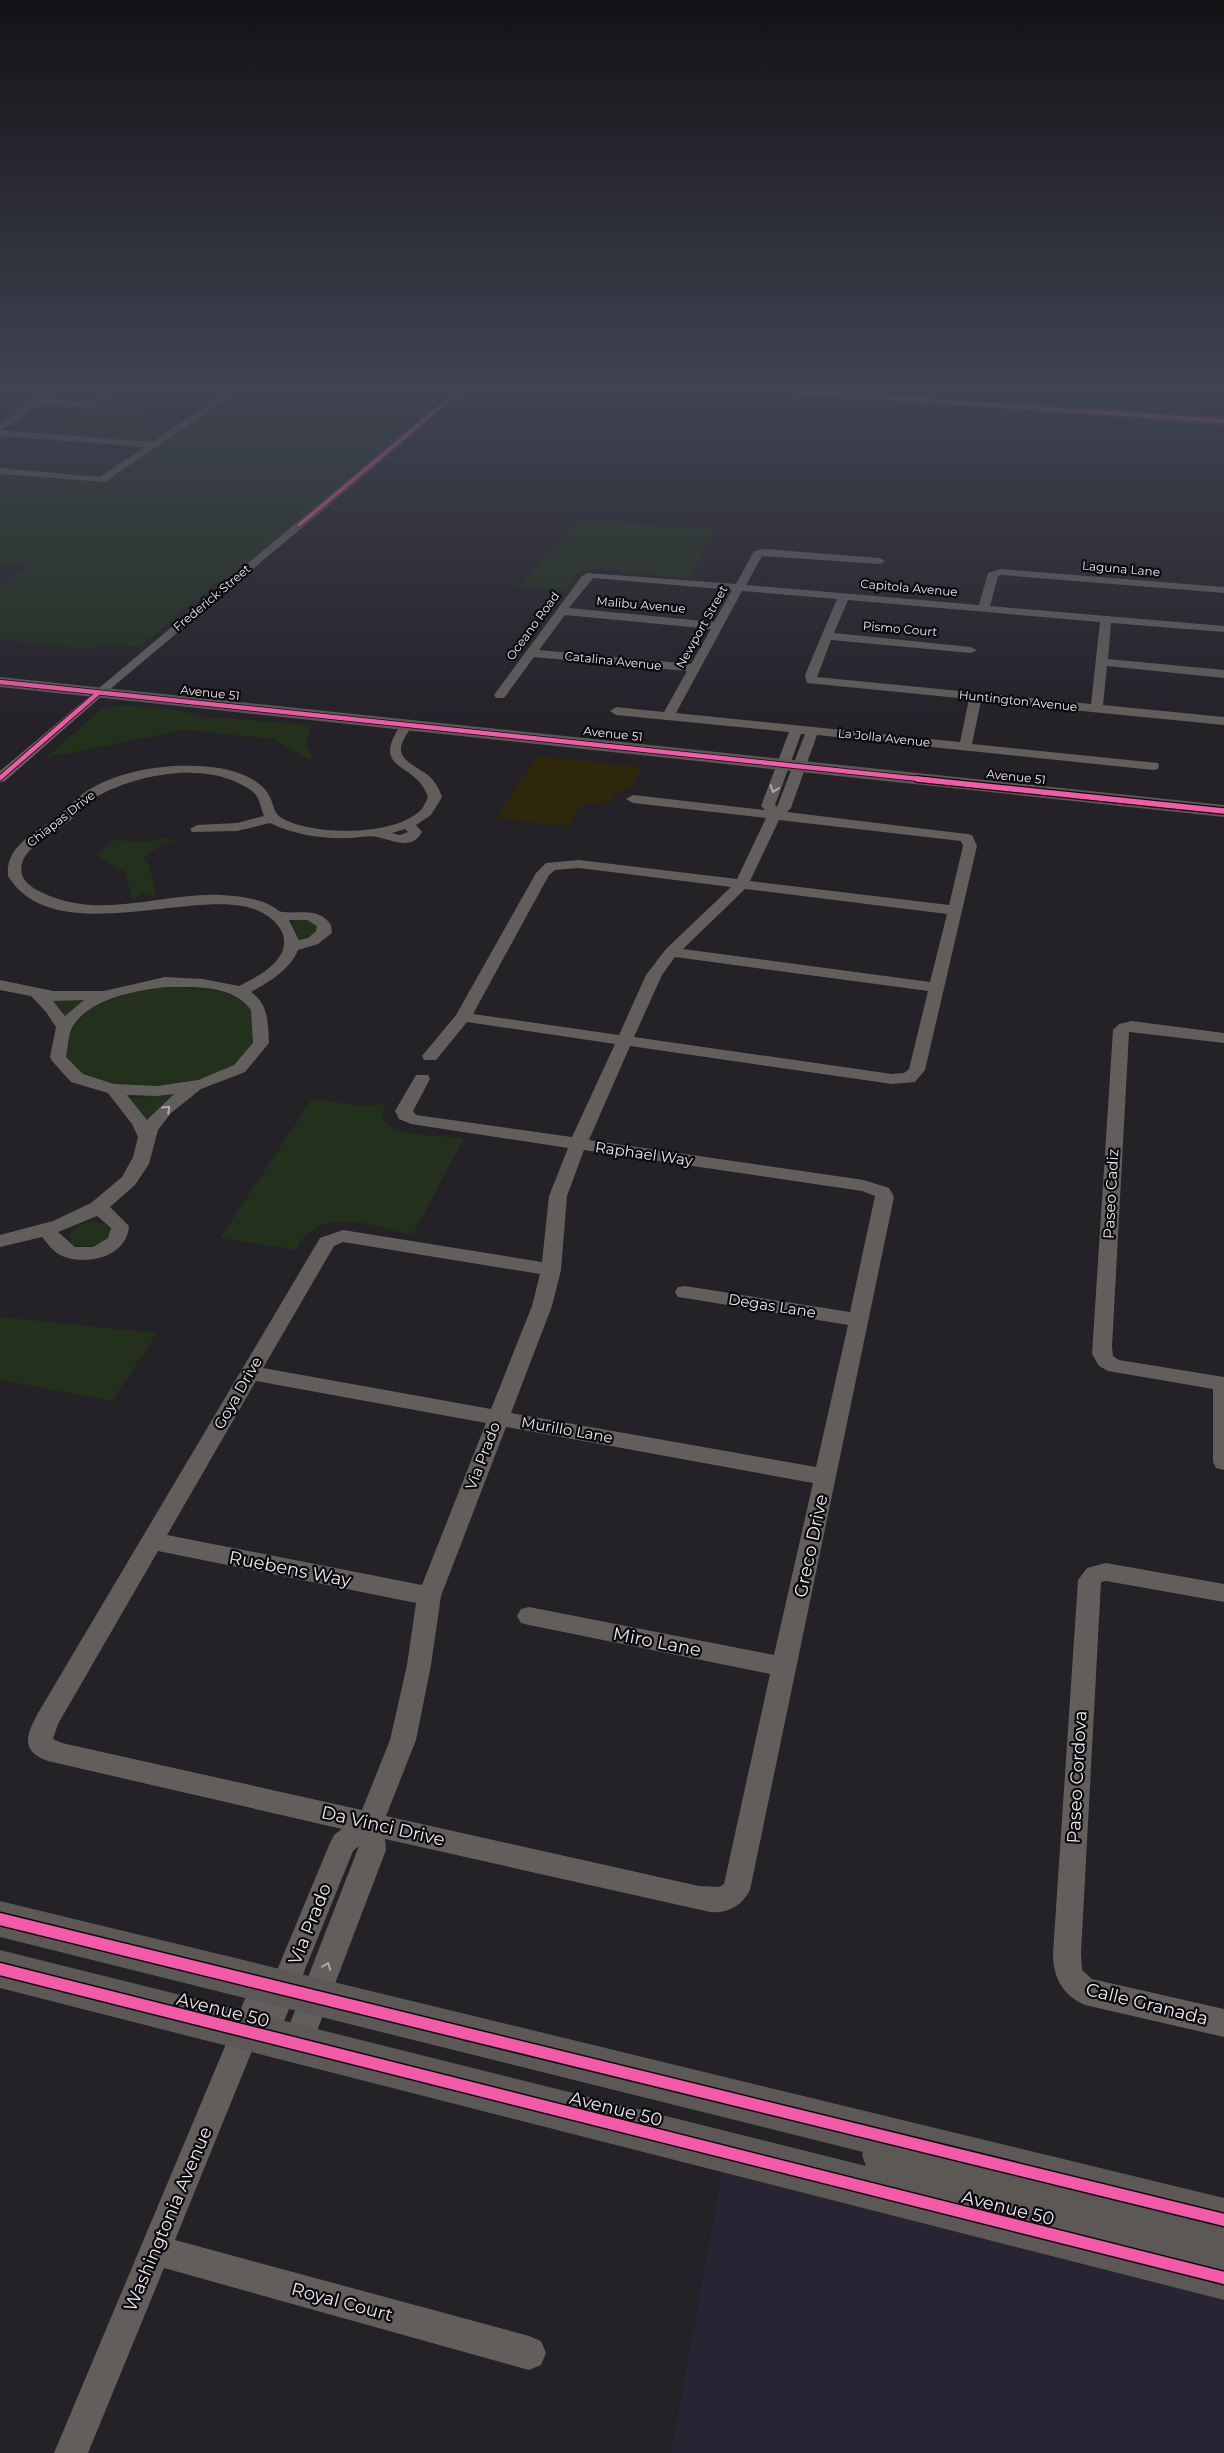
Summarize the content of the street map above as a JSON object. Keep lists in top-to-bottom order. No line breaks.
{"streets":{"main road":["Avenue 51","Avenue 50"],"street":["Laguna Lane","Capitola Avenue","Frederick Street","Malibu Avenue","Oceano Road","Newport Street","Pismo Court","Catalina Avenue","Huntington Avenue","La Jolla Avenue","Chiapas Drive","Raphael Way","Paseo Cadiz","Degas Lane","Goya Drive","Murillo Lane","Via Prado","Greco Drive","Ruebens Way","Miro Lane","Paseo Cordova","Da Vinci Drive","Calle Granada","Washingtonia Avenue","Royal Court"]},"crossings":[["Laguna Lane","Capitola Avenue"],["Capitola Avenue","Oceano Road"],["Capitola Avenue","Newport Street"],["Frederick Street","Avenue 51"],["Malibu Avenue","Oceano Road"],["Malibu Avenue","Newport Street"],["Oceano Road","Catalina Avenue"],["Newport Street","Catalina Avenue"],["Newport Street","La Jolla Avenue"],["Pismo Court","Huntington Avenue"],["Raphael Way","Via Prado"],["Raphael Way","Greco Drive"],["Degas Lane","Greco Drive"],["Goya Drive","Murillo Lane"],["Goya Drive","Via Prado"],["Goya Drive","Ruebens Way"],["Goya Drive","Da Vinci Drive"],["Murillo Lane","Via Prado"],["Murillo Lane","Greco Drive"],["Via Prado","Ruebens Way"],["Via Prado","Da Vinci Drive"],["Via Prado","Avenue 50"],["Via Prado","Washingtonia Avenue"],["Greco Drive","Miro Lane"],["Greco Drive","Da Vinci Drive"],["Paseo Cordova","Calle Granada"],["Avenue 50","Washingtonia Avenue"],["Washingtonia Avenue","Royal Court"]]}
